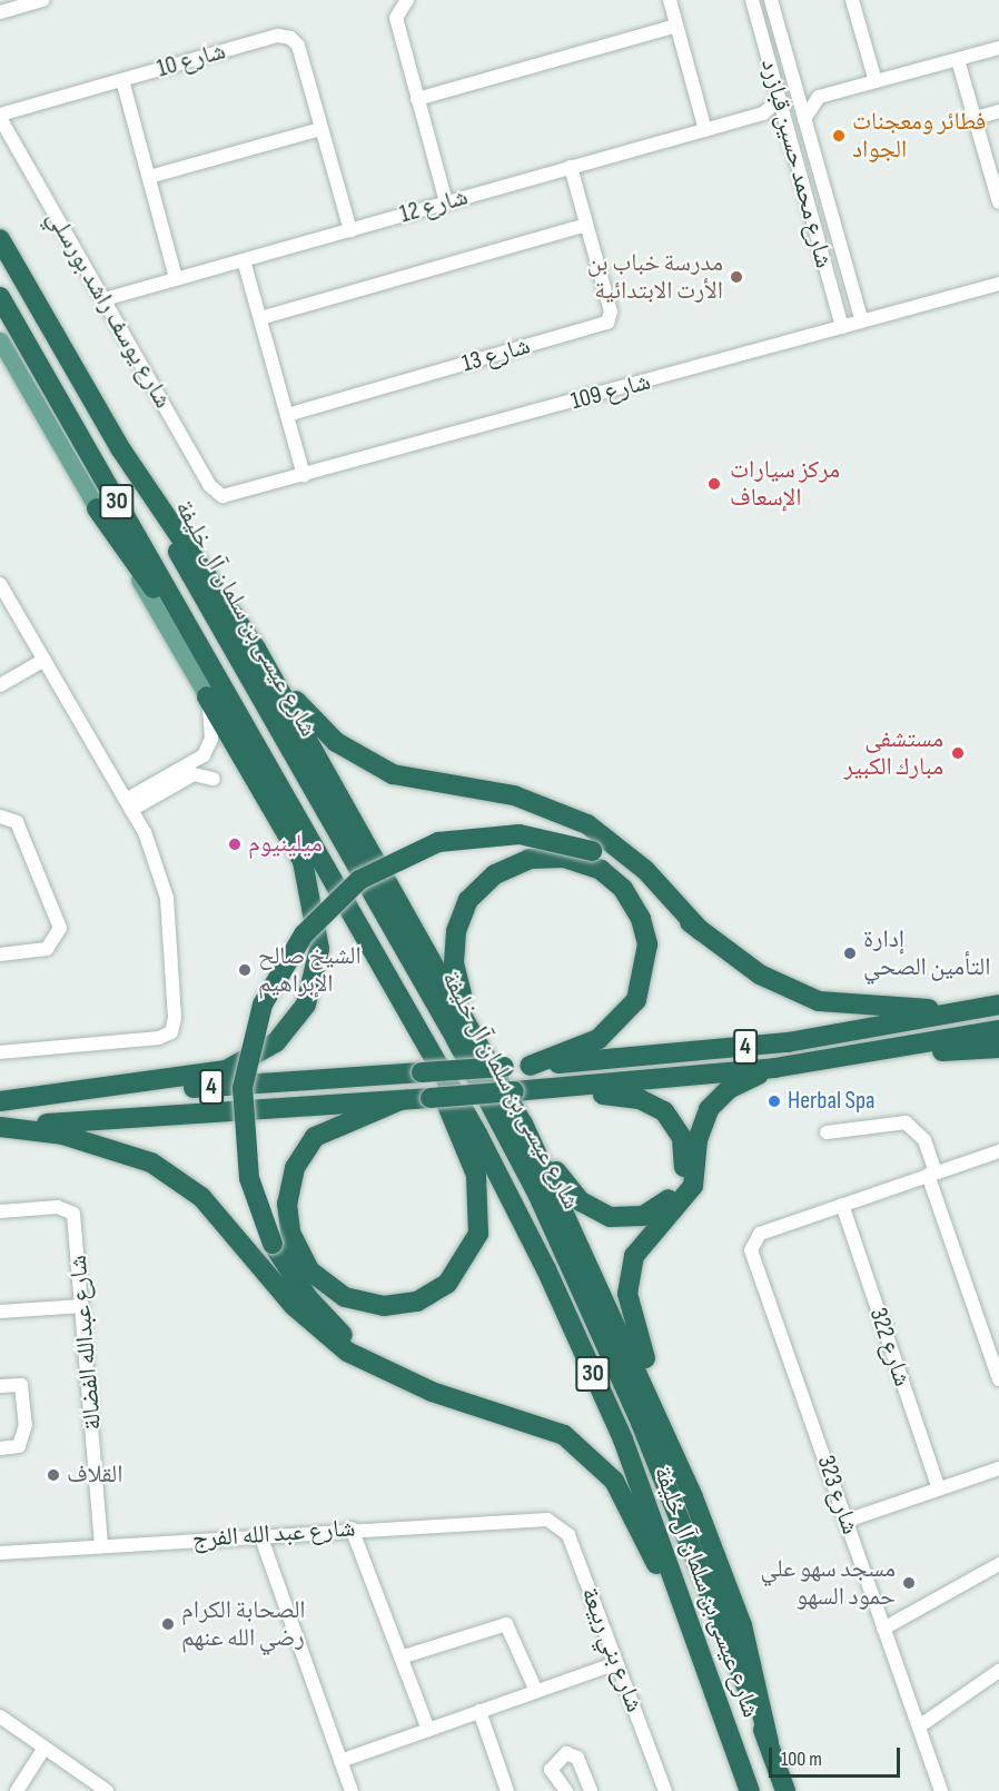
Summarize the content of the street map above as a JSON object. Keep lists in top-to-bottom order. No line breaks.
{"streets":{"highway":["30","شارع عيسى بن سلمان آل خليفة","4"],"street":["شارع 10","شارع محمد حسين قبازرد","شارع 12","شارع يوسف راشد بورسلي","شارع 13","شارع 109","شارع عبدالله الفضالة","شارع 322","شارع 323","شارع عبد الله الفرج","شارع بني ربيعة"]},"crossings":[["شارع 10","شارع 12"],["شارع 10","شارع يوسف راشد بورسلي"],["شارع محمد حسين قبازرد","شارع 12"],["شارع محمد حسين قبازرد","شارع 109"],["شارع 12","شارع يوسف راشد بورسلي"],["شارع 12","شارع 13"],["شارع يوسف راشد بورسلي","شارع 109"],["30","شارع عيسى بن سلمان آل خليفة"],["شارع عبدالله الفضالة","شارع عبد الله الفرج"],["شارع 322","شارع 323"],["شارع عبد الله الفرج","شارع بني ربيعة"]],"places":["فطائر ومعجنات الجواد","مدرسة خباب بن الأرت الابتدائية","مركز سيارات الإسعاف","مستشفى مبارك الكبير","ميلينيوم","إدارة التأمين الصحي","الشيخ صالح الإبراهيم","Herbal Spa","القلاف","مسجد سهو علي حمود السهو","الصحابة الكرام رضي الله عنهم"],"scale_bar":"100 m"}
